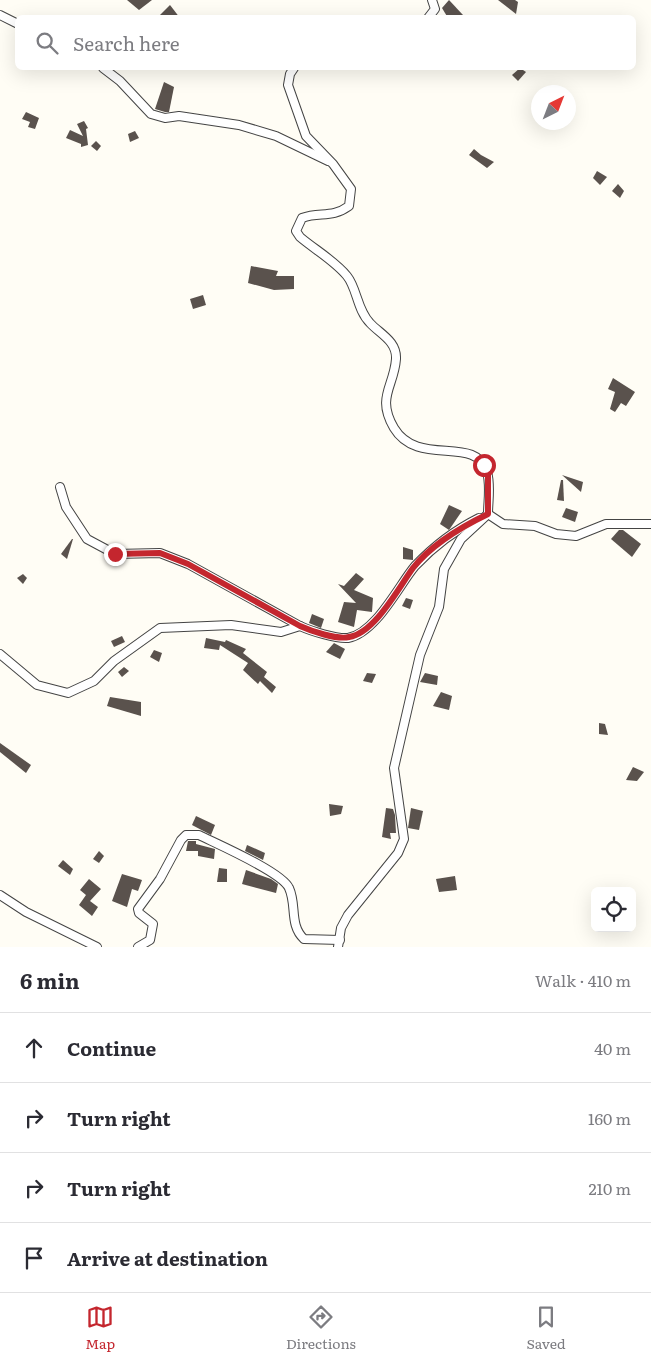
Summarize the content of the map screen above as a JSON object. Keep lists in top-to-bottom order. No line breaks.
{"north":"top right","page":{"search":"Search here","heading":["6 min","Walk · 410 m"],"list":[["Continue","40 m"],["Turn right","160 m"],["Turn right","210 m"],"Arrive at destination"],"nav":["Map","Directions","Saved"]}}
